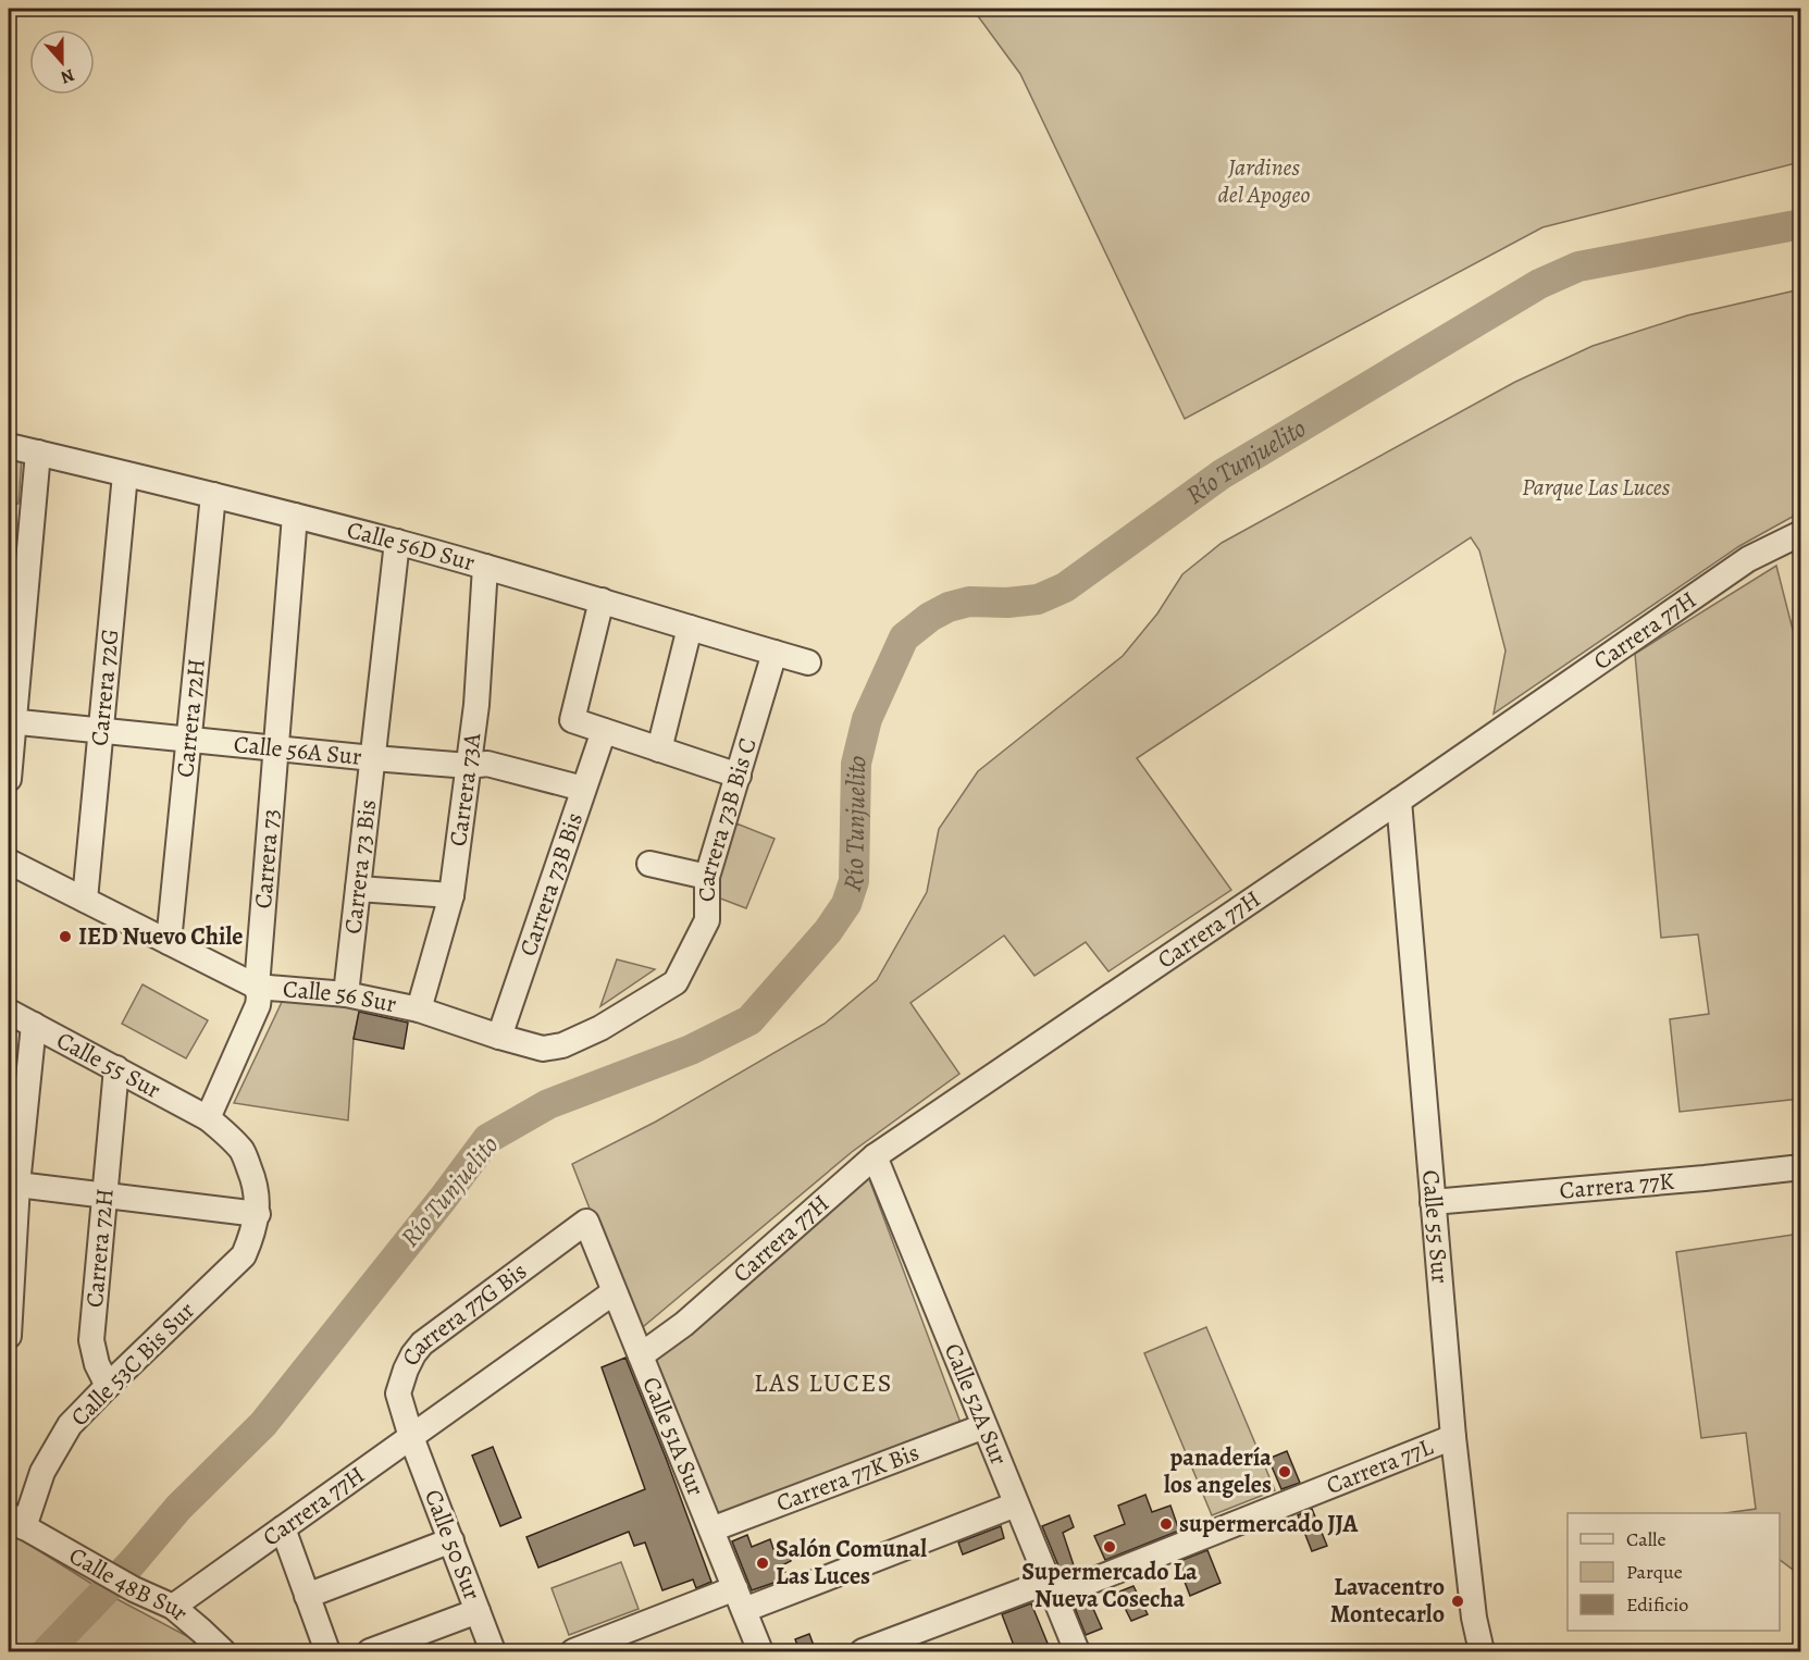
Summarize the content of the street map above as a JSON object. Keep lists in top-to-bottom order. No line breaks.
{"streets":{"street":["Calle 56D Sur","Carrera 77H","Carrera 72G","Carrera 72H","Calle 56A Sur","Carrera 73A","Carrera 73B Bis C","Carrera 73","Carrera 73 Bis","Carrera 73B Bis","Calle 56 Sur","Calle 55 Sur","Carrera 77K","Carrera 77G Bis","Calle 53C Bis Sur","Calle 52A Sur","Calle 51A Sur","Carrera 77L","Carrera 77K Bis","Calle 50 Sur","Calle 48B Sur"]},"crossings":[["Calle 56D Sur","Carrera 72G"],["Calle 56D Sur","Carrera 72H"],["Calle 56D Sur","Carrera 73A"],["Calle 56D Sur","Carrera 73B Bis C"],["Calle 56D Sur","Carrera 73"],["Calle 56D Sur","Carrera 73 Bis"],["Carrera 77H","Calle 55 Sur"],["Carrera 77H","Carrera 77G Bis"],["Carrera 77H","Calle 52A Sur"],["Carrera 77H","Calle 51A Sur"],["Carrera 77H","Calle 50 Sur"],["Carrera 77H","Calle 48B Sur"],["Carrera 72G","Calle 56A Sur"],["Carrera 72G","Calle 56 Sur"],["Carrera 72H","Calle 56A Sur"],["Carrera 72H","Calle 56 Sur"],["Carrera 72H","Calle 55 Sur"],["Carrera 72H","Calle 53C Bis Sur"],["Calle 56A Sur","Carrera 73A"],["Calle 56A Sur","Carrera 73"],["Calle 56A Sur","Carrera 73 Bis"],["Calle 56A Sur","Carrera 73B Bis"],["Carrera 73A","Calle 56 Sur"],["Carrera 73B Bis C","Calle 56 Sur"],["Carrera 73","Calle 56 Sur"],["Carrera 73","Calle 55 Sur"],["Carrera 73 Bis","Calle 56 Sur"],["Carrera 73B Bis","Calle 56 Sur"],["Calle 55 Sur","Carrera 77K"],["Calle 55 Sur","Carrera 77L"],["Carrera 77G Bis","Calle 51A Sur"],["Carrera 77G Bis","Calle 50 Sur"],["Calle 53C Bis Sur","Calle 48B Sur"],["Calle 52A Sur","Carrera 77L"],["Calle 52A Sur","Carrera 77K Bis"],["Calle 51A Sur","Carrera 77K Bis"]],"districts":["LAS LUCES"],"water":["Río Tunjuelito"],"parks":["Jardines del Apogeo","Parque Las Luces"],"places":["IED Nuevo Chile","panadería los angeles","supermercado JJA","Supermercado La Nueva Cosecha","Salón Comunal Las Luces","Lavacentro Montecarlo"],"legend":["Calle","Parque","Edificio"],"north":"bottom"}
